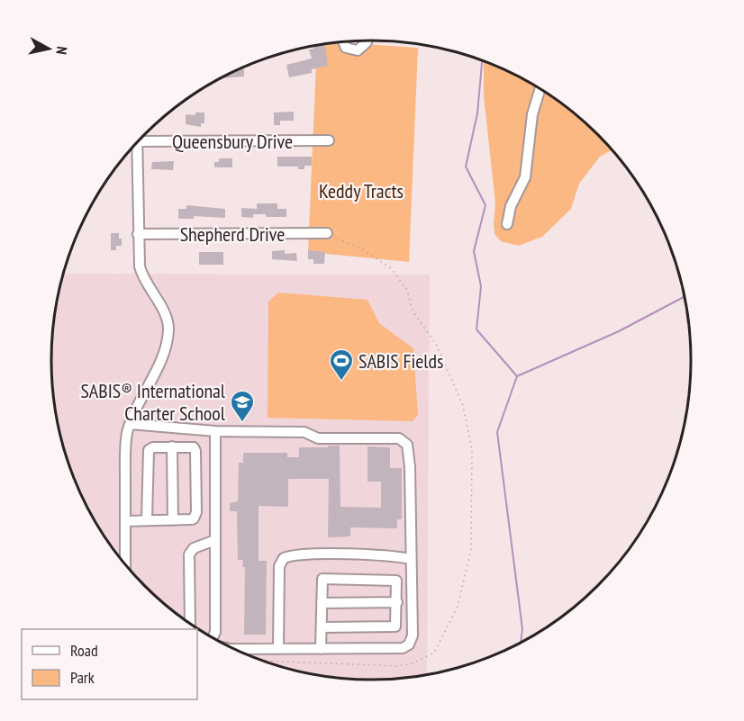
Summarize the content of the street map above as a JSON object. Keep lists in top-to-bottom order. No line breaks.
{"streets":{"street":["Queensbury Drive","Shepherd Drive"]},"parks":["Keddy Tracts"],"places":{"sports":["SABIS Fields"],"school or university":["SABIS® International Charter School"]},"legend":["Road","Park"],"north":"right"}
